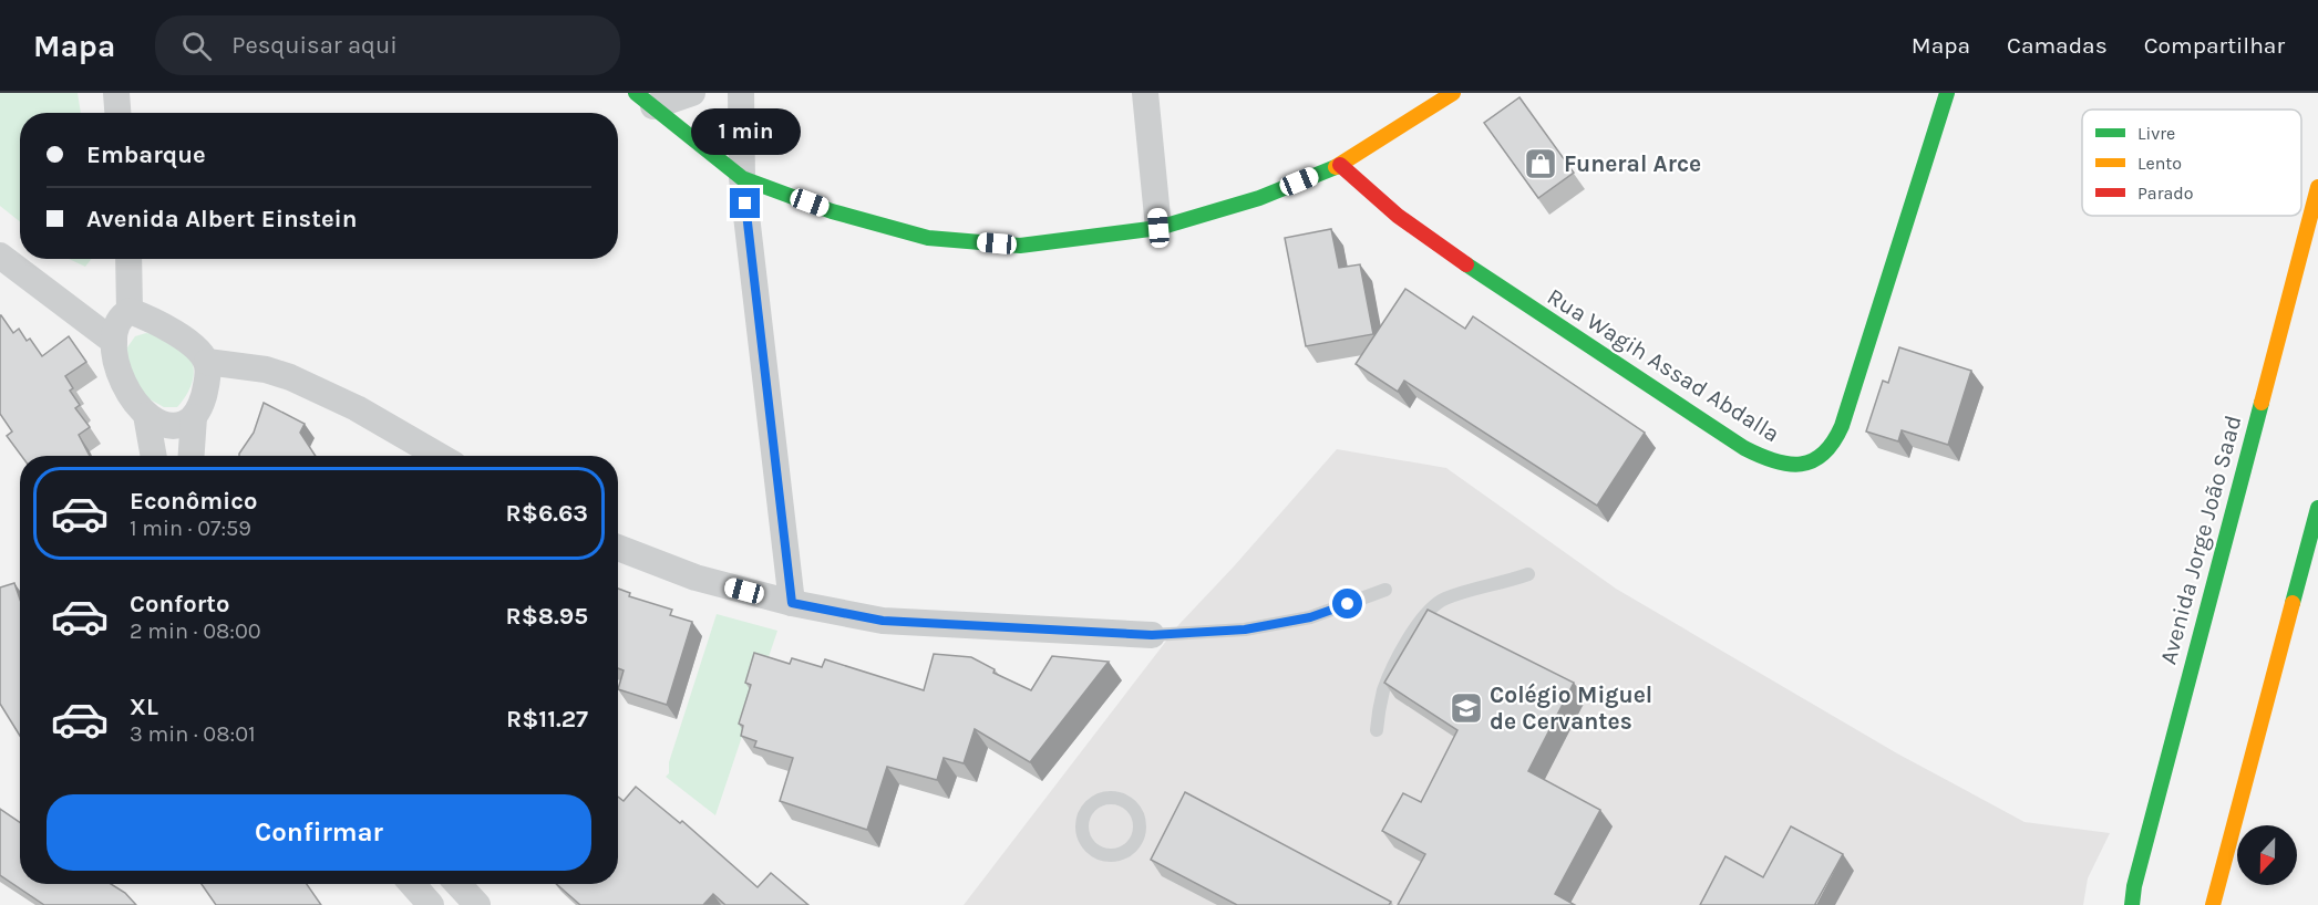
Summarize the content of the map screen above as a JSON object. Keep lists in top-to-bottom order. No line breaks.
{"streets":{"main road":["Rua Wagih Assad Abdalla","Avenida Jorge João Saad"]},"places":{"shop":["Funeral Arce"],"school or university":["Colégio Miguel de Cervantes"]},"legend":["Livre","Lento","Parado"],"north":"bottom","page":{"header":"Mapa","search":"Pesquisar aqui","nav":["Mapa","Camadas","Compartilhar"],"bubble":"1 min","banner":["Embarque","Avenida Albert Einstein"],"list":[{"name":"Econômico","note":"1 min · 07:59","value":"R$6.63"},{"name":"Conforto","note":"2 min · 08:00","value":"R$8.95"},{"name":"XL","note":"3 min · 08:01","value":"R$11.27"}],"buttons":"Confirmar"}}
